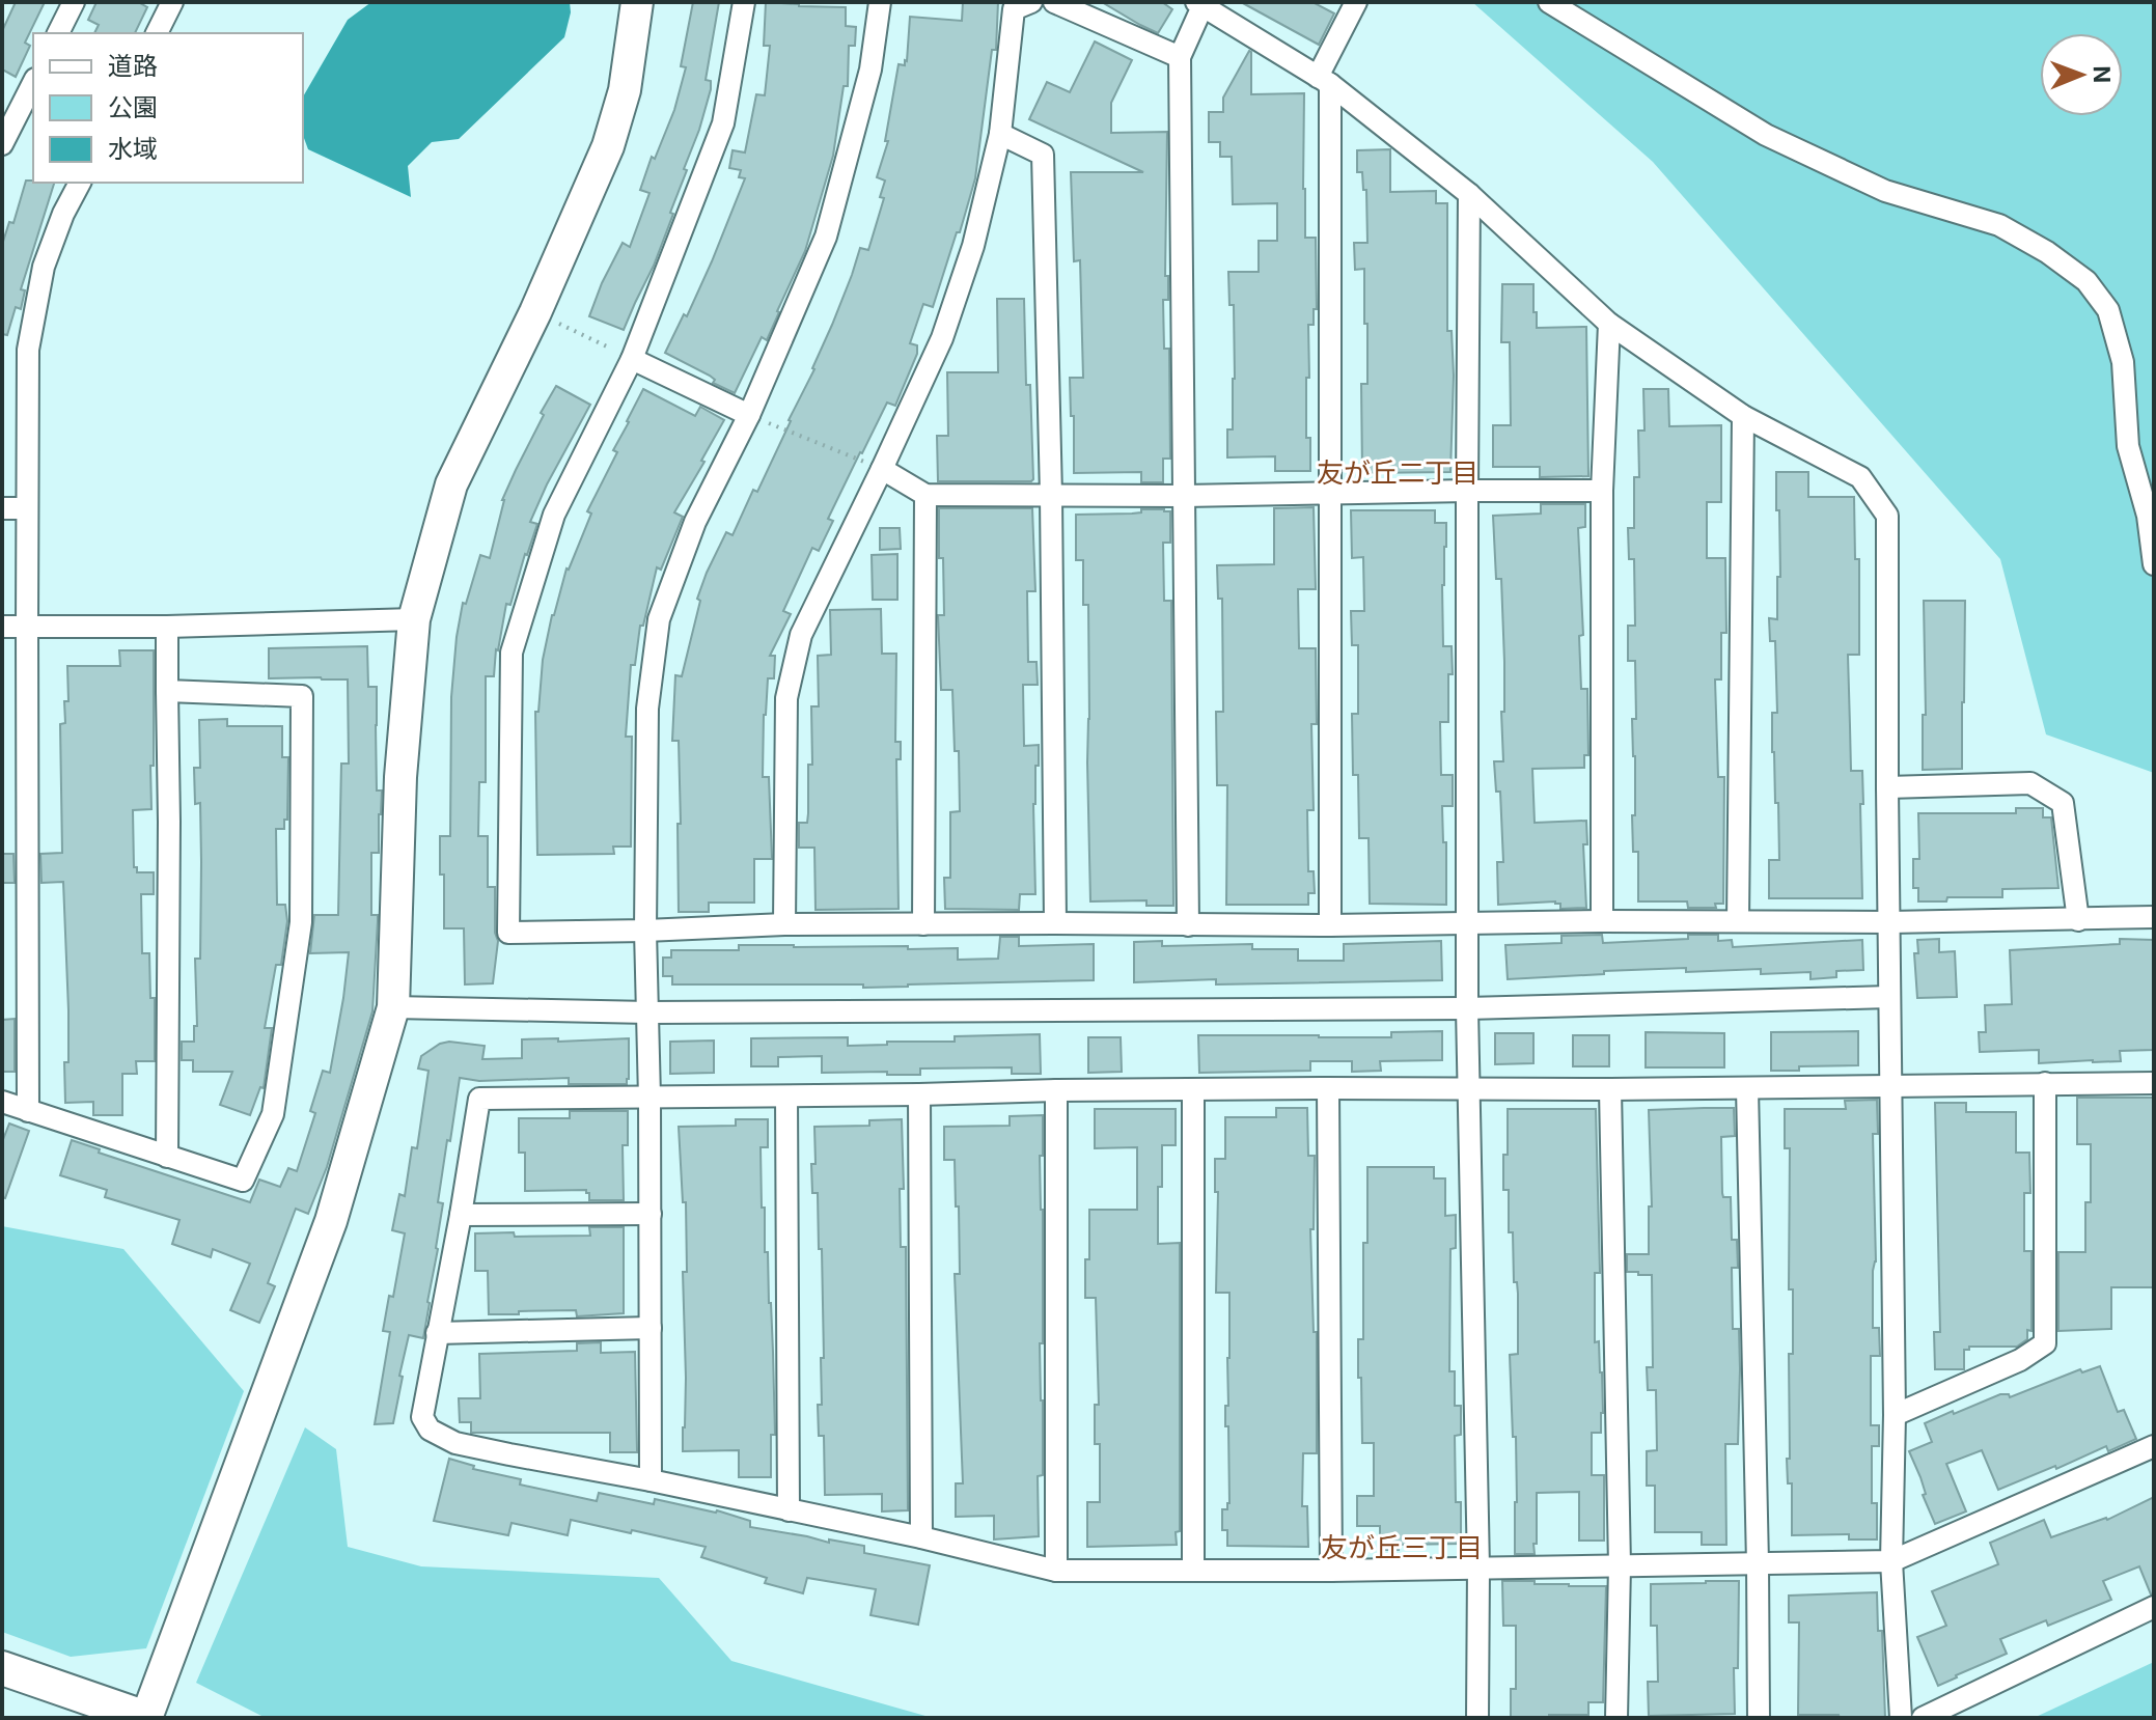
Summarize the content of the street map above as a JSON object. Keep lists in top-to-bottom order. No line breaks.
{"districts":["友が丘二丁目","友が丘三丁目"],"legend":["道路","公園","水域"],"north":"right"}
